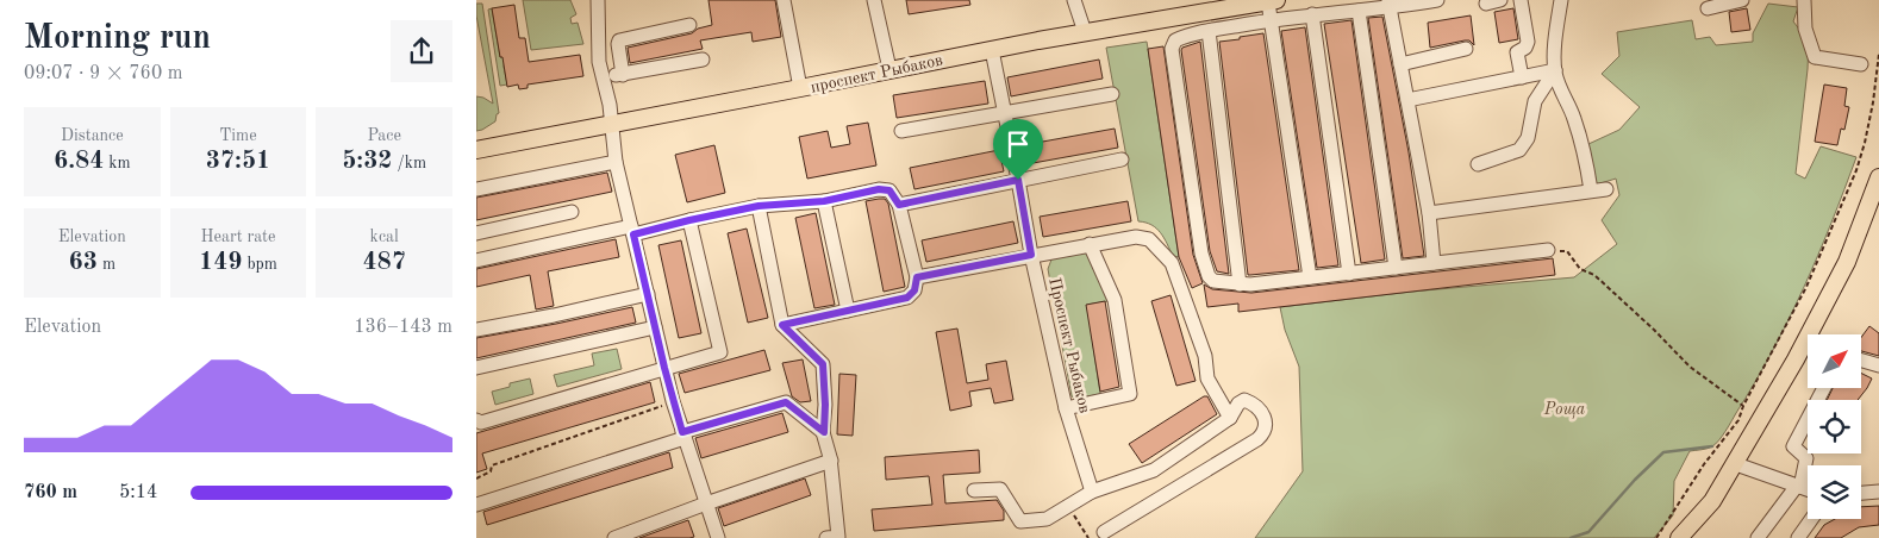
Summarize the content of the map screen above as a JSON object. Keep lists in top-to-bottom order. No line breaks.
{"streets":{"main road":["проспект Рыбаков"],"street":["Проспект Рыбаков"]},"crossings":[["проспект Рыбаков","Проспект Рыбаков"]],"parks":["Роща"],"north":"top right","page":{"heading":["Morning run","09:07 · 9 × 760 m"],"stats":[["Distance","6.84 km"],["Time","37:51"],["Pace","5:32 /km"],["Elevation","63 m"],["Heart rate","149 bpm"],["kcal","487"]],"chart":["Elevation","136–143 m"],"list":[{"name":"760 m","note":"5:14"}]}}
